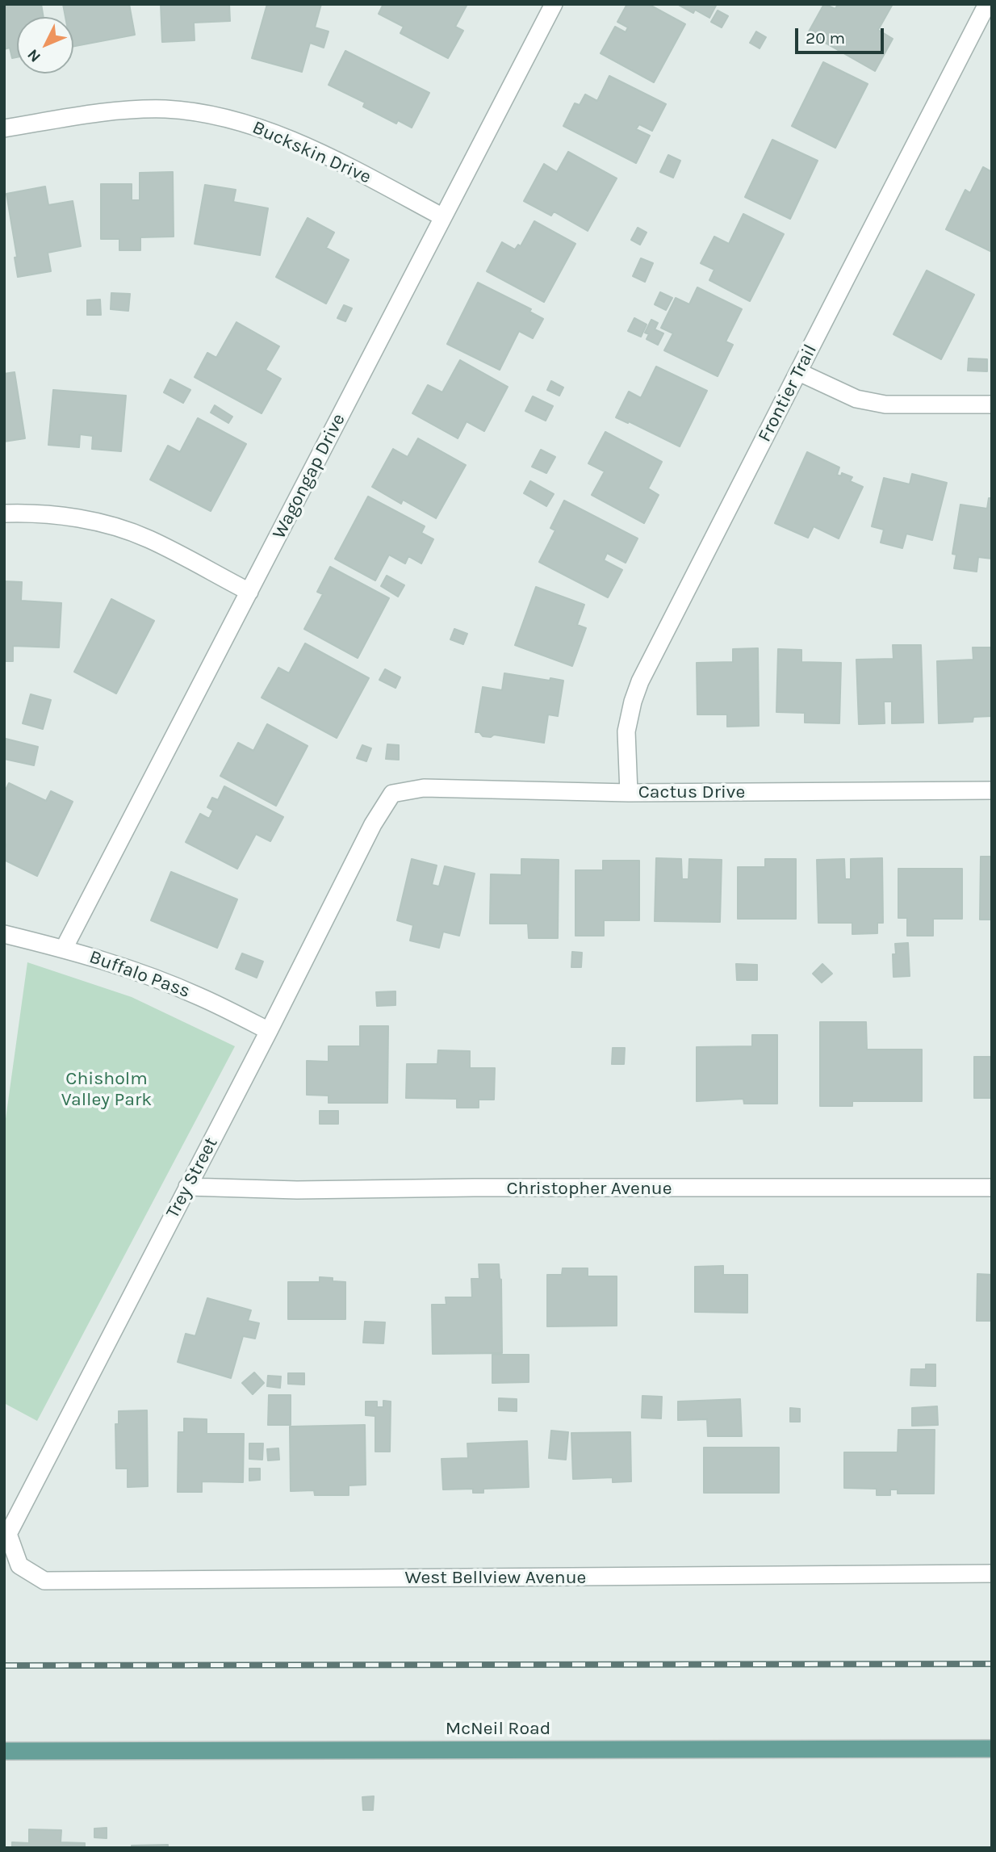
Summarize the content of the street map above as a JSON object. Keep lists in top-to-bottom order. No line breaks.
{"streets":{"main road":["McNeil Road"],"street":["Buckskin Drive","Frontier Trail","Wagongap Drive","Cactus Drive","Buffalo Pass","Trey Street","Christopher Avenue","West Bellview Avenue"]},"crossings":[["Buckskin Drive","Wagongap Drive"],["Frontier Trail","Cactus Drive"],["Wagongap Drive","Buffalo Pass"],["Cactus Drive","Trey Street"],["Buffalo Pass","Trey Street"],["Trey Street","Christopher Avenue"],["Trey Street","West Bellview Avenue"]],"parks":["Chisholm Valley Park"],"scale_bar":"20 m","north":"bottom left"}
